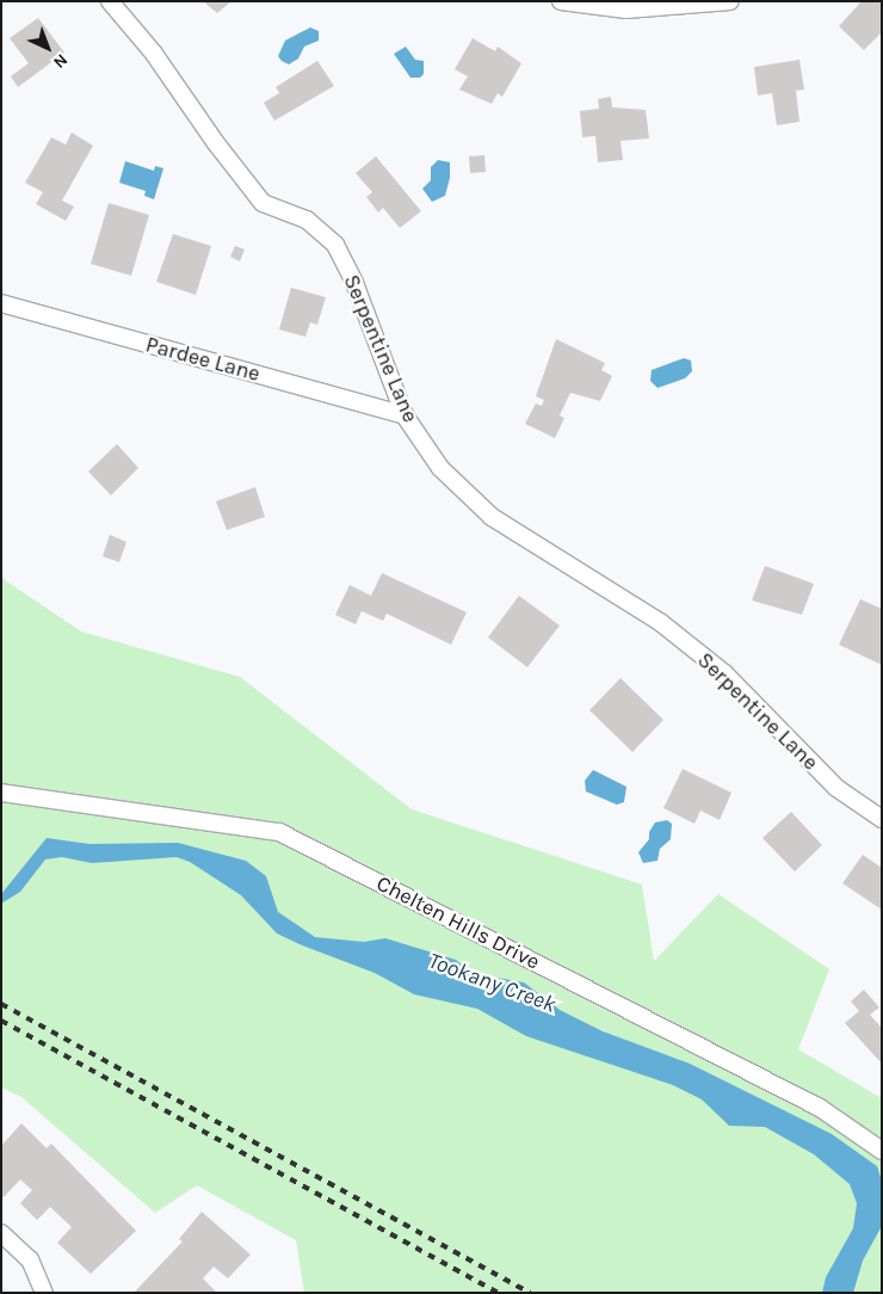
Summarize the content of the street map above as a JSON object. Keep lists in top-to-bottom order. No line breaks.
{"streets":{"street":["Serpentine Lane","Pardee Lane","Chelten Hills Drive"]},"crossings":[["Serpentine Lane","Pardee Lane"]],"water":["Tookany Creek"],"north":"bottom right"}
